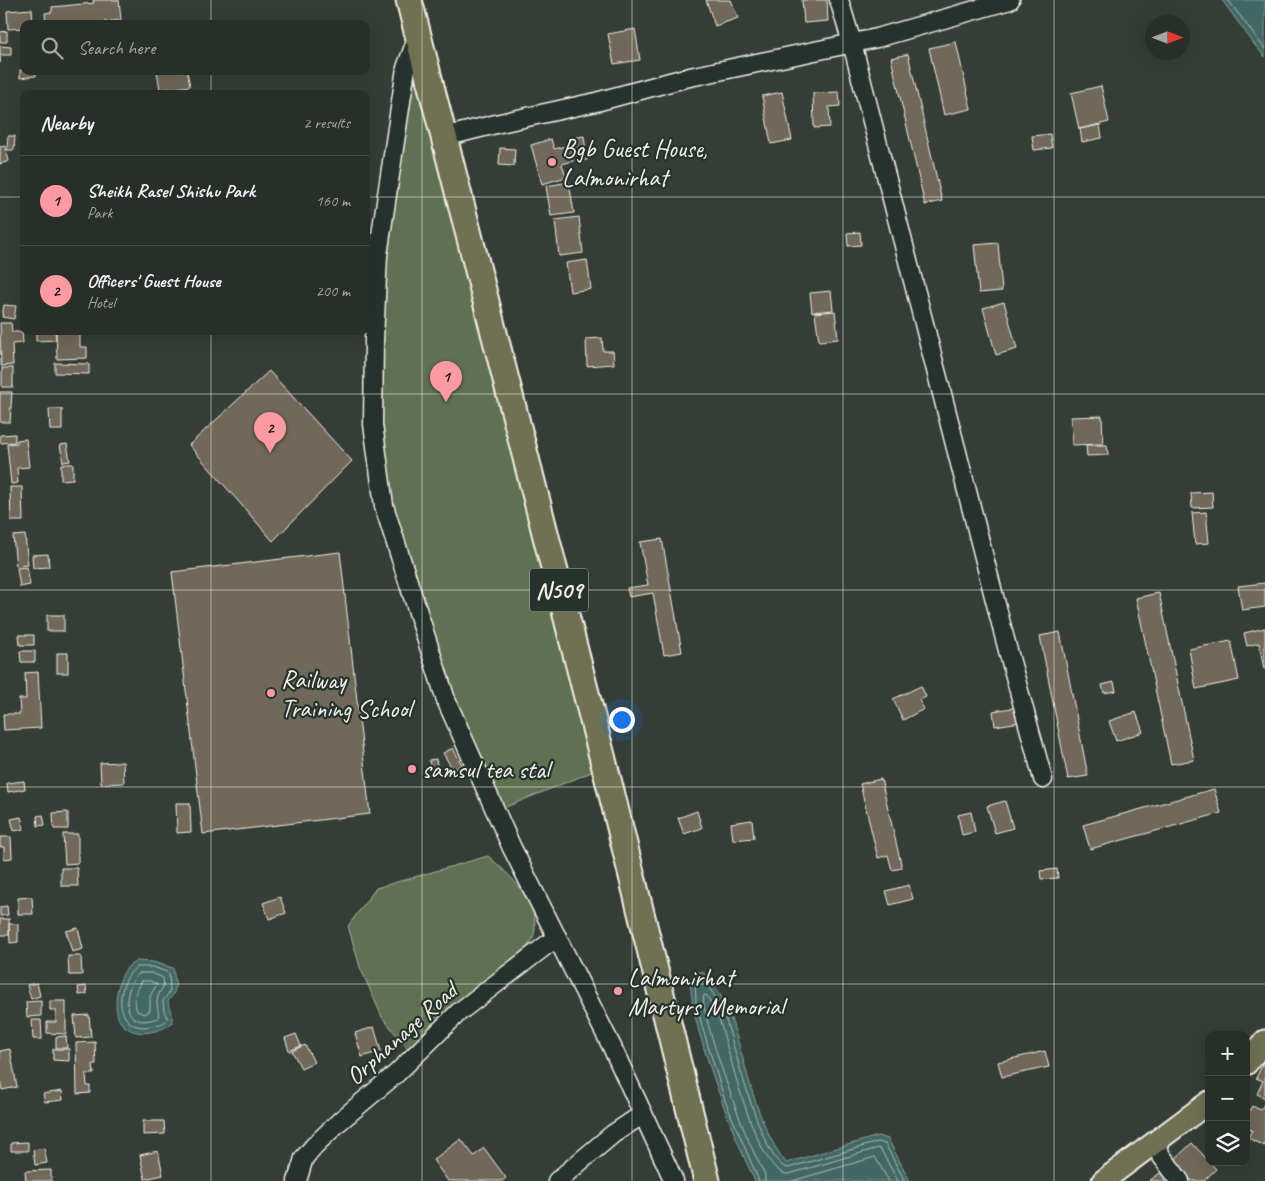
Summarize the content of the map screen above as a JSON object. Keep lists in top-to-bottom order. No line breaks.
{"streets":{"highway":["N509"],"street":["Orphanage Road"]},"places":["Bgb Guest House, Lalmonirhat","Railway Training School","samsul tea stal","Lalmonirhat Martyrs Memorial"],"north":"right","page":{"search":"Search here","heading":["Nearby","2 results"],"list":[{"mark":"1","name":"Sheikh Rasel Shishu Park","note":"Park","value":"160 m"},{"mark":"2","name":"Officers' Guest House","note":"Hotel","value":"200 m"}],"pins":["1","2"],"map_buttons":["+","−"]}}
